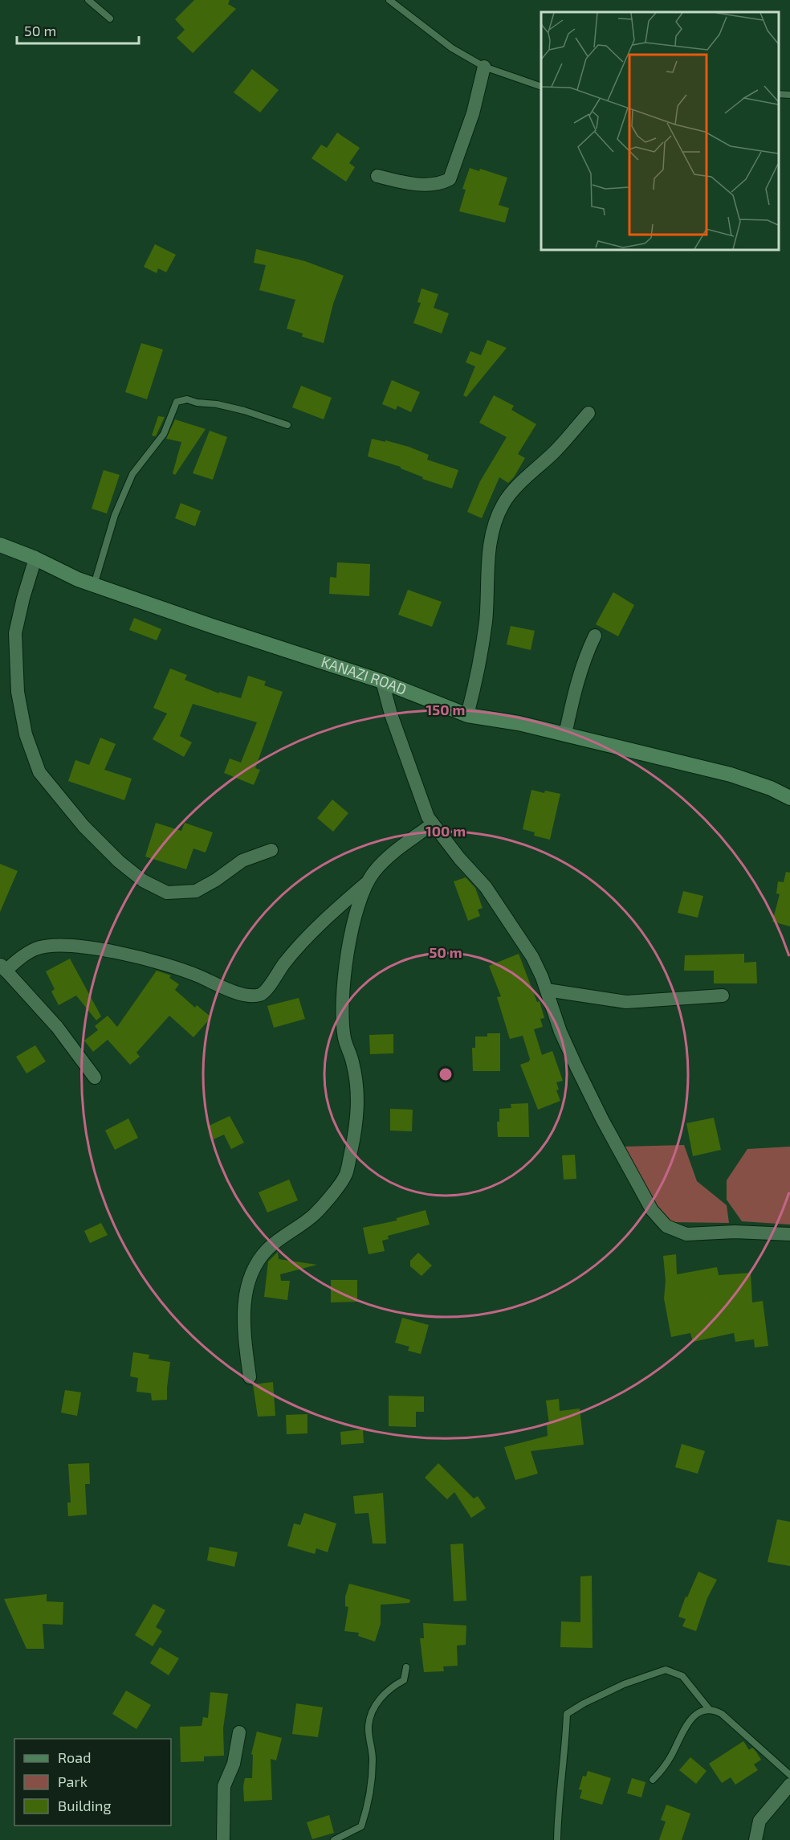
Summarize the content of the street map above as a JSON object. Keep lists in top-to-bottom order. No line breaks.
{"streets":{"main road":["KANAZI ROAD"]},"legend":["Road","Park","Building"],"scale_bar":"50 m","rings":["150 m","100 m","50 m"]}
